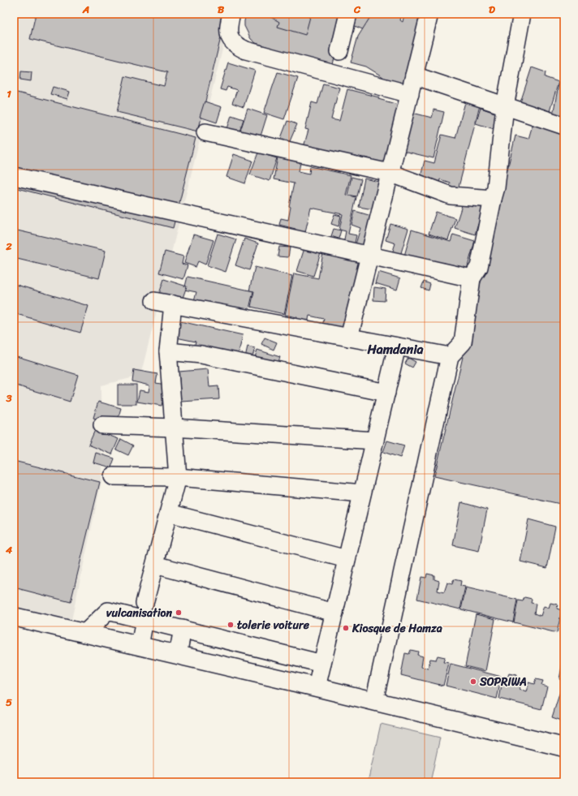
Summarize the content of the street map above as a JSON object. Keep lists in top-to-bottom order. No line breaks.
{"districts":["Hamdania"],"places":["vulcanisation","tolerie voiture","Kiosque de Hamza","SOPRIWA"],"grid":{"columns":["A","B","C","D"],"rows":["1","2","3","4","5"]}}
